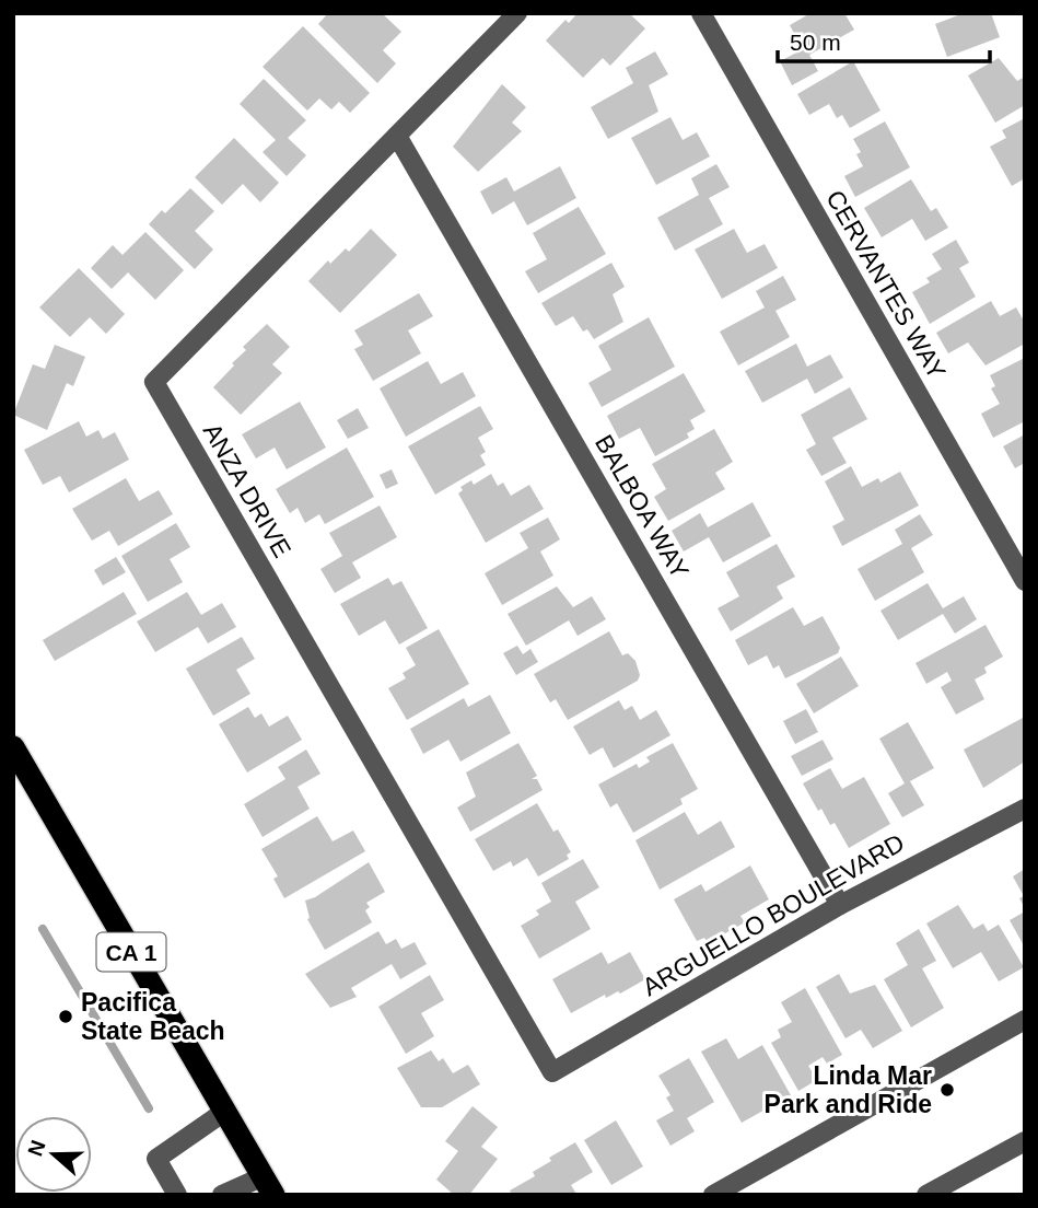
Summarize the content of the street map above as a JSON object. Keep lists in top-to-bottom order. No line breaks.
{"streets":{"highway":["CA 1"],"street":["CERVANTES WAY","ANZA DRIVE","BALBOA WAY","ARGUELLO BOULEVARD"]},"crossings":[["ANZA DRIVE","BALBOA WAY"],["ANZA DRIVE","ARGUELLO BOULEVARD"],["BALBOA WAY","ARGUELLO BOULEVARD"]],"places":["Pacifica State Beach","Linda Mar Park and Ride"],"scale_bar":"50 m","north":"left"}
